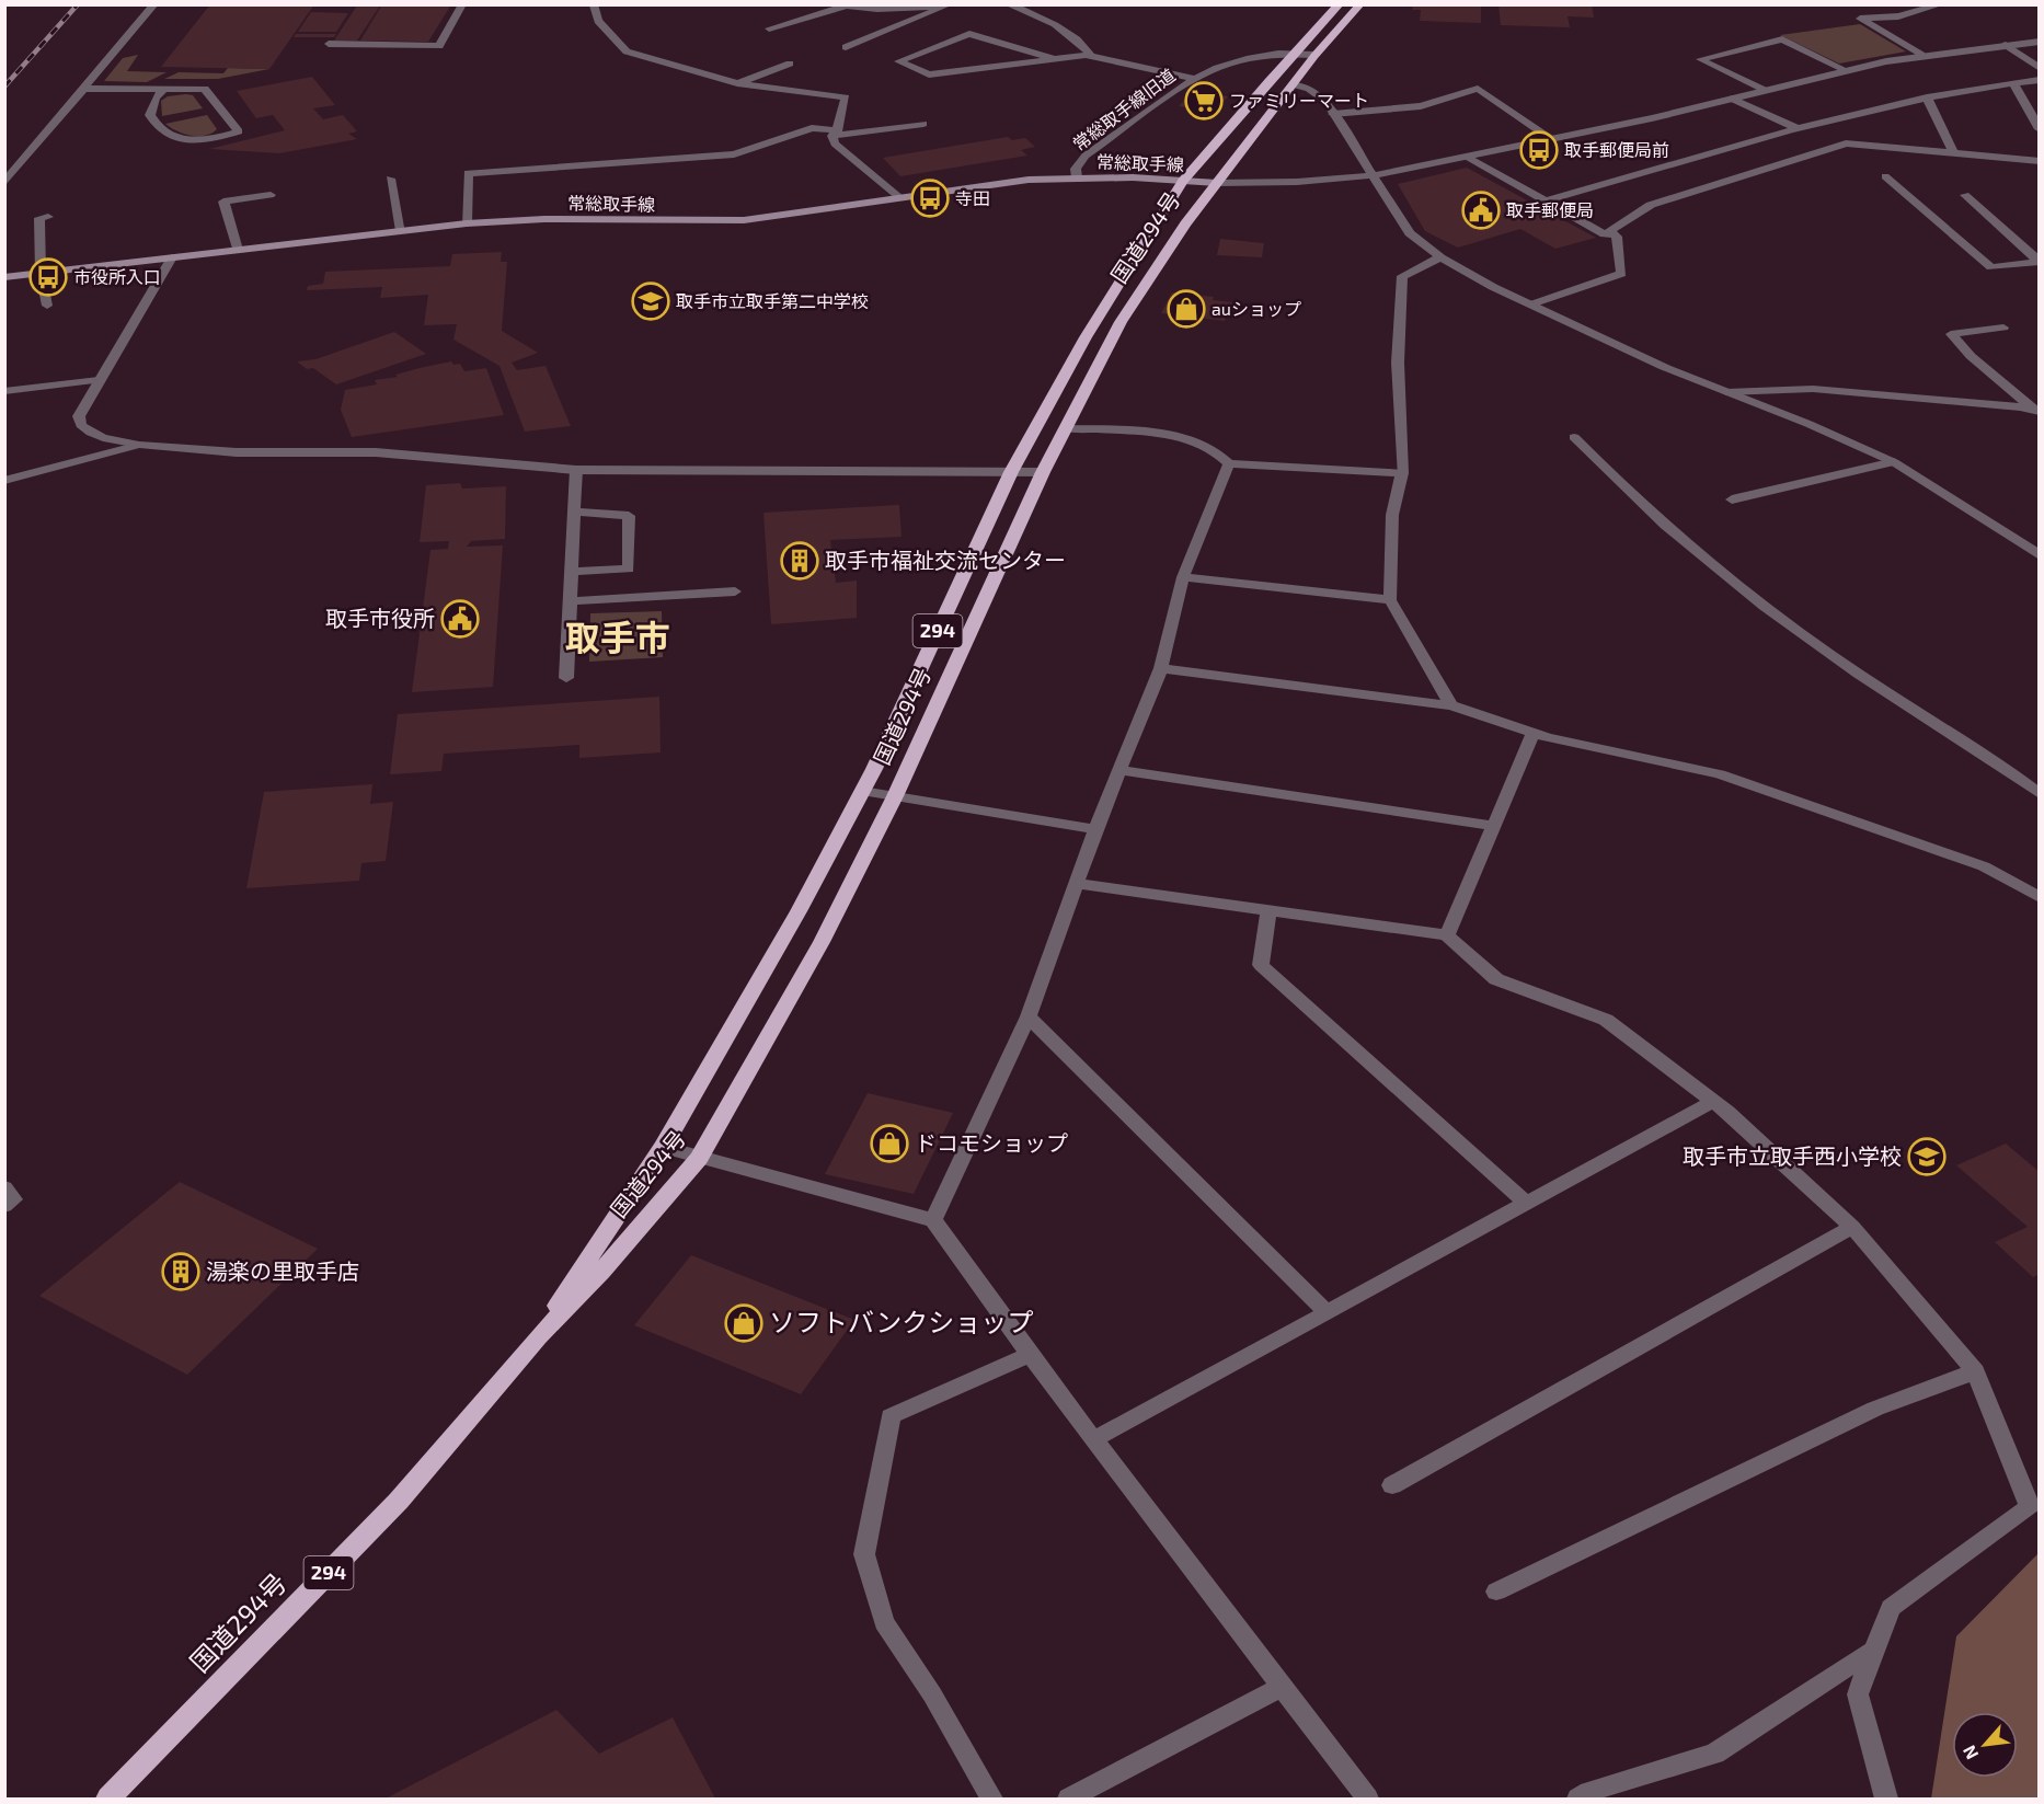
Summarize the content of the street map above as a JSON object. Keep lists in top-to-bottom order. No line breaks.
{"streets":{"highway":["国道294号","294"],"main road":["常総取手線"],"street":["常総取手線旧道"]},"crossings":[["常総取手線旧道","常総取手線"],["常総取手線旧道","国道294号"],["常総取手線","国道294号"]],"districts":["取手市"],"places":{"supermarket":["ファミリーマート"],"bus stop":["取手郵便局前","寺田","市役所入口"],"public building":["取手郵便局","取手市役所"],"school or university":["取手市立取手第二中学校","取手市立取手西小学校"],"shop":["auショップ","ドコモショップ","ソフトバンクショップ"],"building":["取手市福祉交流センター","湯楽の里取手店"]},"north":"bottom left"}
